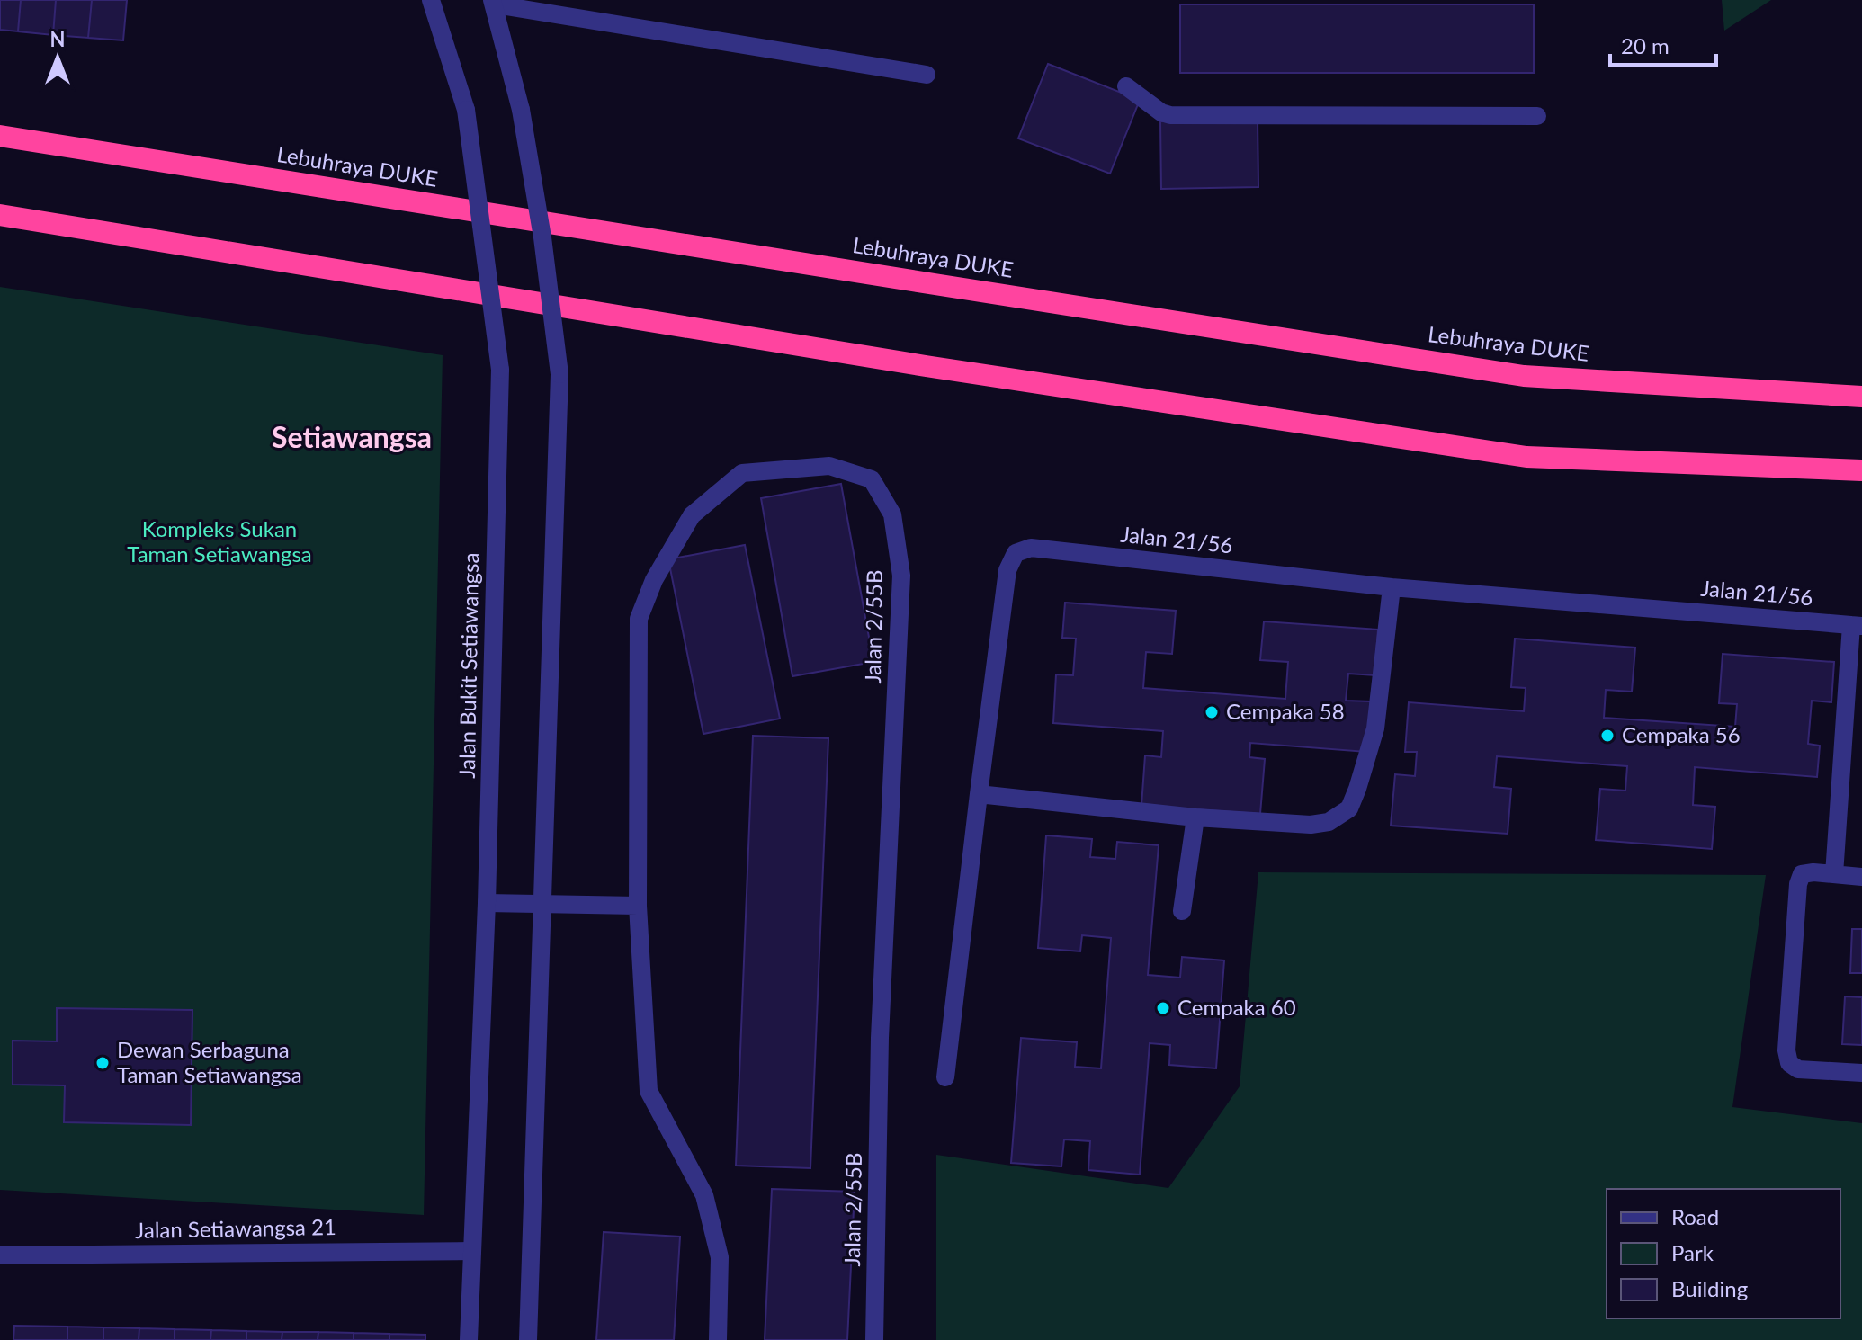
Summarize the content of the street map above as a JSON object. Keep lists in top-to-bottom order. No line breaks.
{"streets":{"highway":["Lebuhraya DUKE"],"street":["Jalan 21/56","Jalan 2/55B","Jalan Bukit Setiawangsa","Jalan Setiawangsa 21"]},"crossings":[["Jalan Bukit Setiawangsa","Jalan Setiawangsa 21"]],"districts":["Setiawangsa"],"parks":["Kompleks Sukan Taman Setiawangsa"],"places":["Cempaka 58","Cempaka 56","Cempaka 60","Dewan Serbaguna Taman Setiawangsa"],"legend":["Road","Park","Building"],"scale_bar":"20 m","north":"top"}
